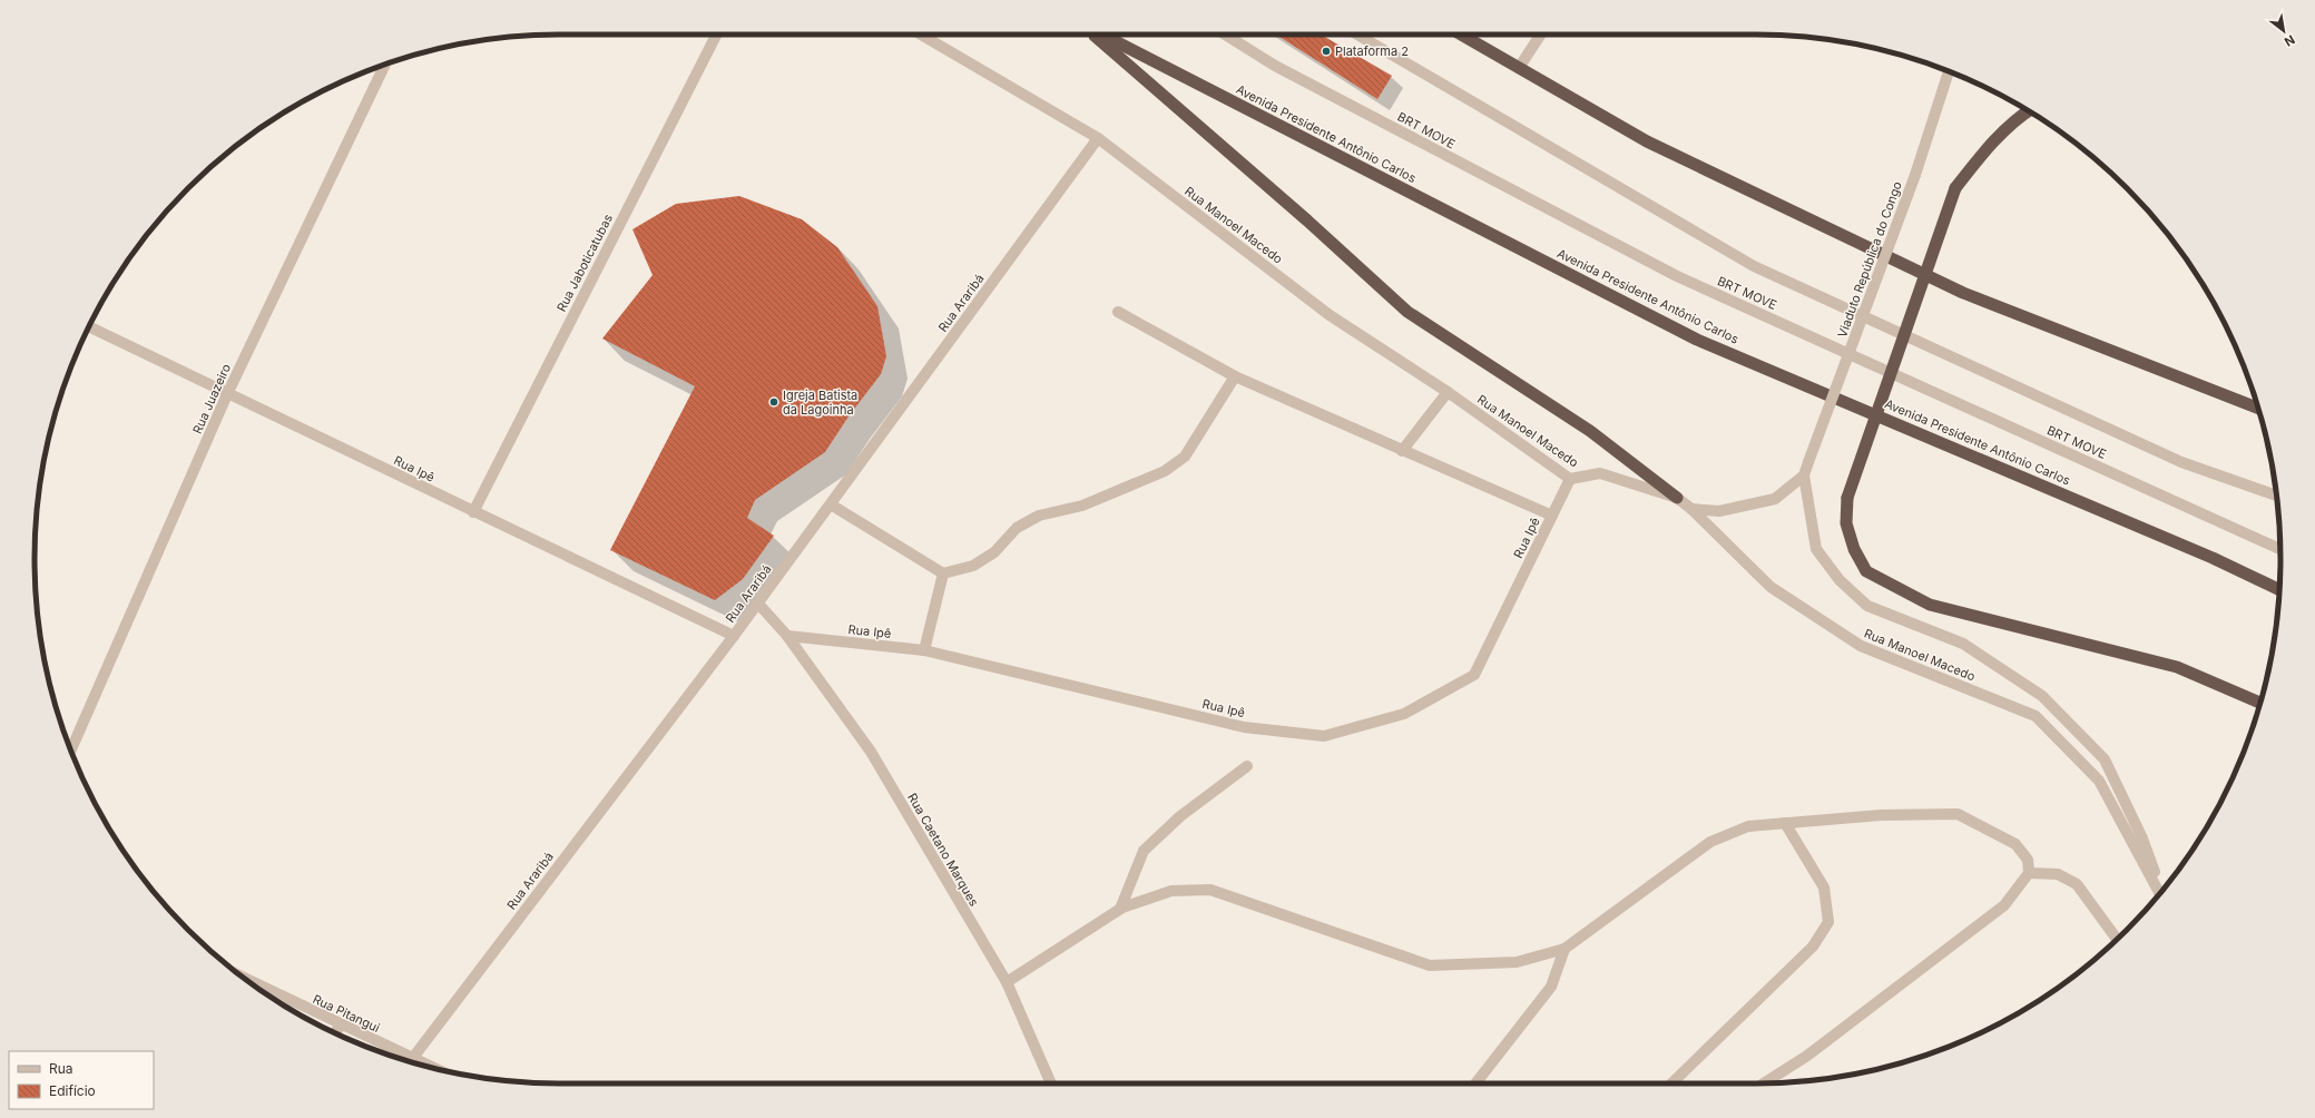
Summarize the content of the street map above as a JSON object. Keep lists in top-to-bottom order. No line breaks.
{"streets":{"highway":["Avenida Presidente Antônio Carlos"],"street":["BRT MOVE","Rua Manoel Macedo","Viaduto República do Congo","Rua Jaboticatubas","Rua Araribá","Rua Juazeiro","Rua Ipê","Rua Caetano Marques","Rua Pitangui"]},"crossings":[["Rua Manoel Macedo","Viaduto República do Congo"],["Rua Manoel Macedo","Rua Araribá"],["Rua Manoel Macedo","Rua Ipê"],["Rua Jaboticatubas","Rua Ipê"],["Rua Araribá","Rua Ipê"],["Rua Juazeiro","Rua Ipê"],["Rua Ipê","Rua Caetano Marques"]],"places":["Plataforma 2","Igreja Batista da Lagoinha"],"legend":["Rua","Edifício"],"north":"bottom right"}
